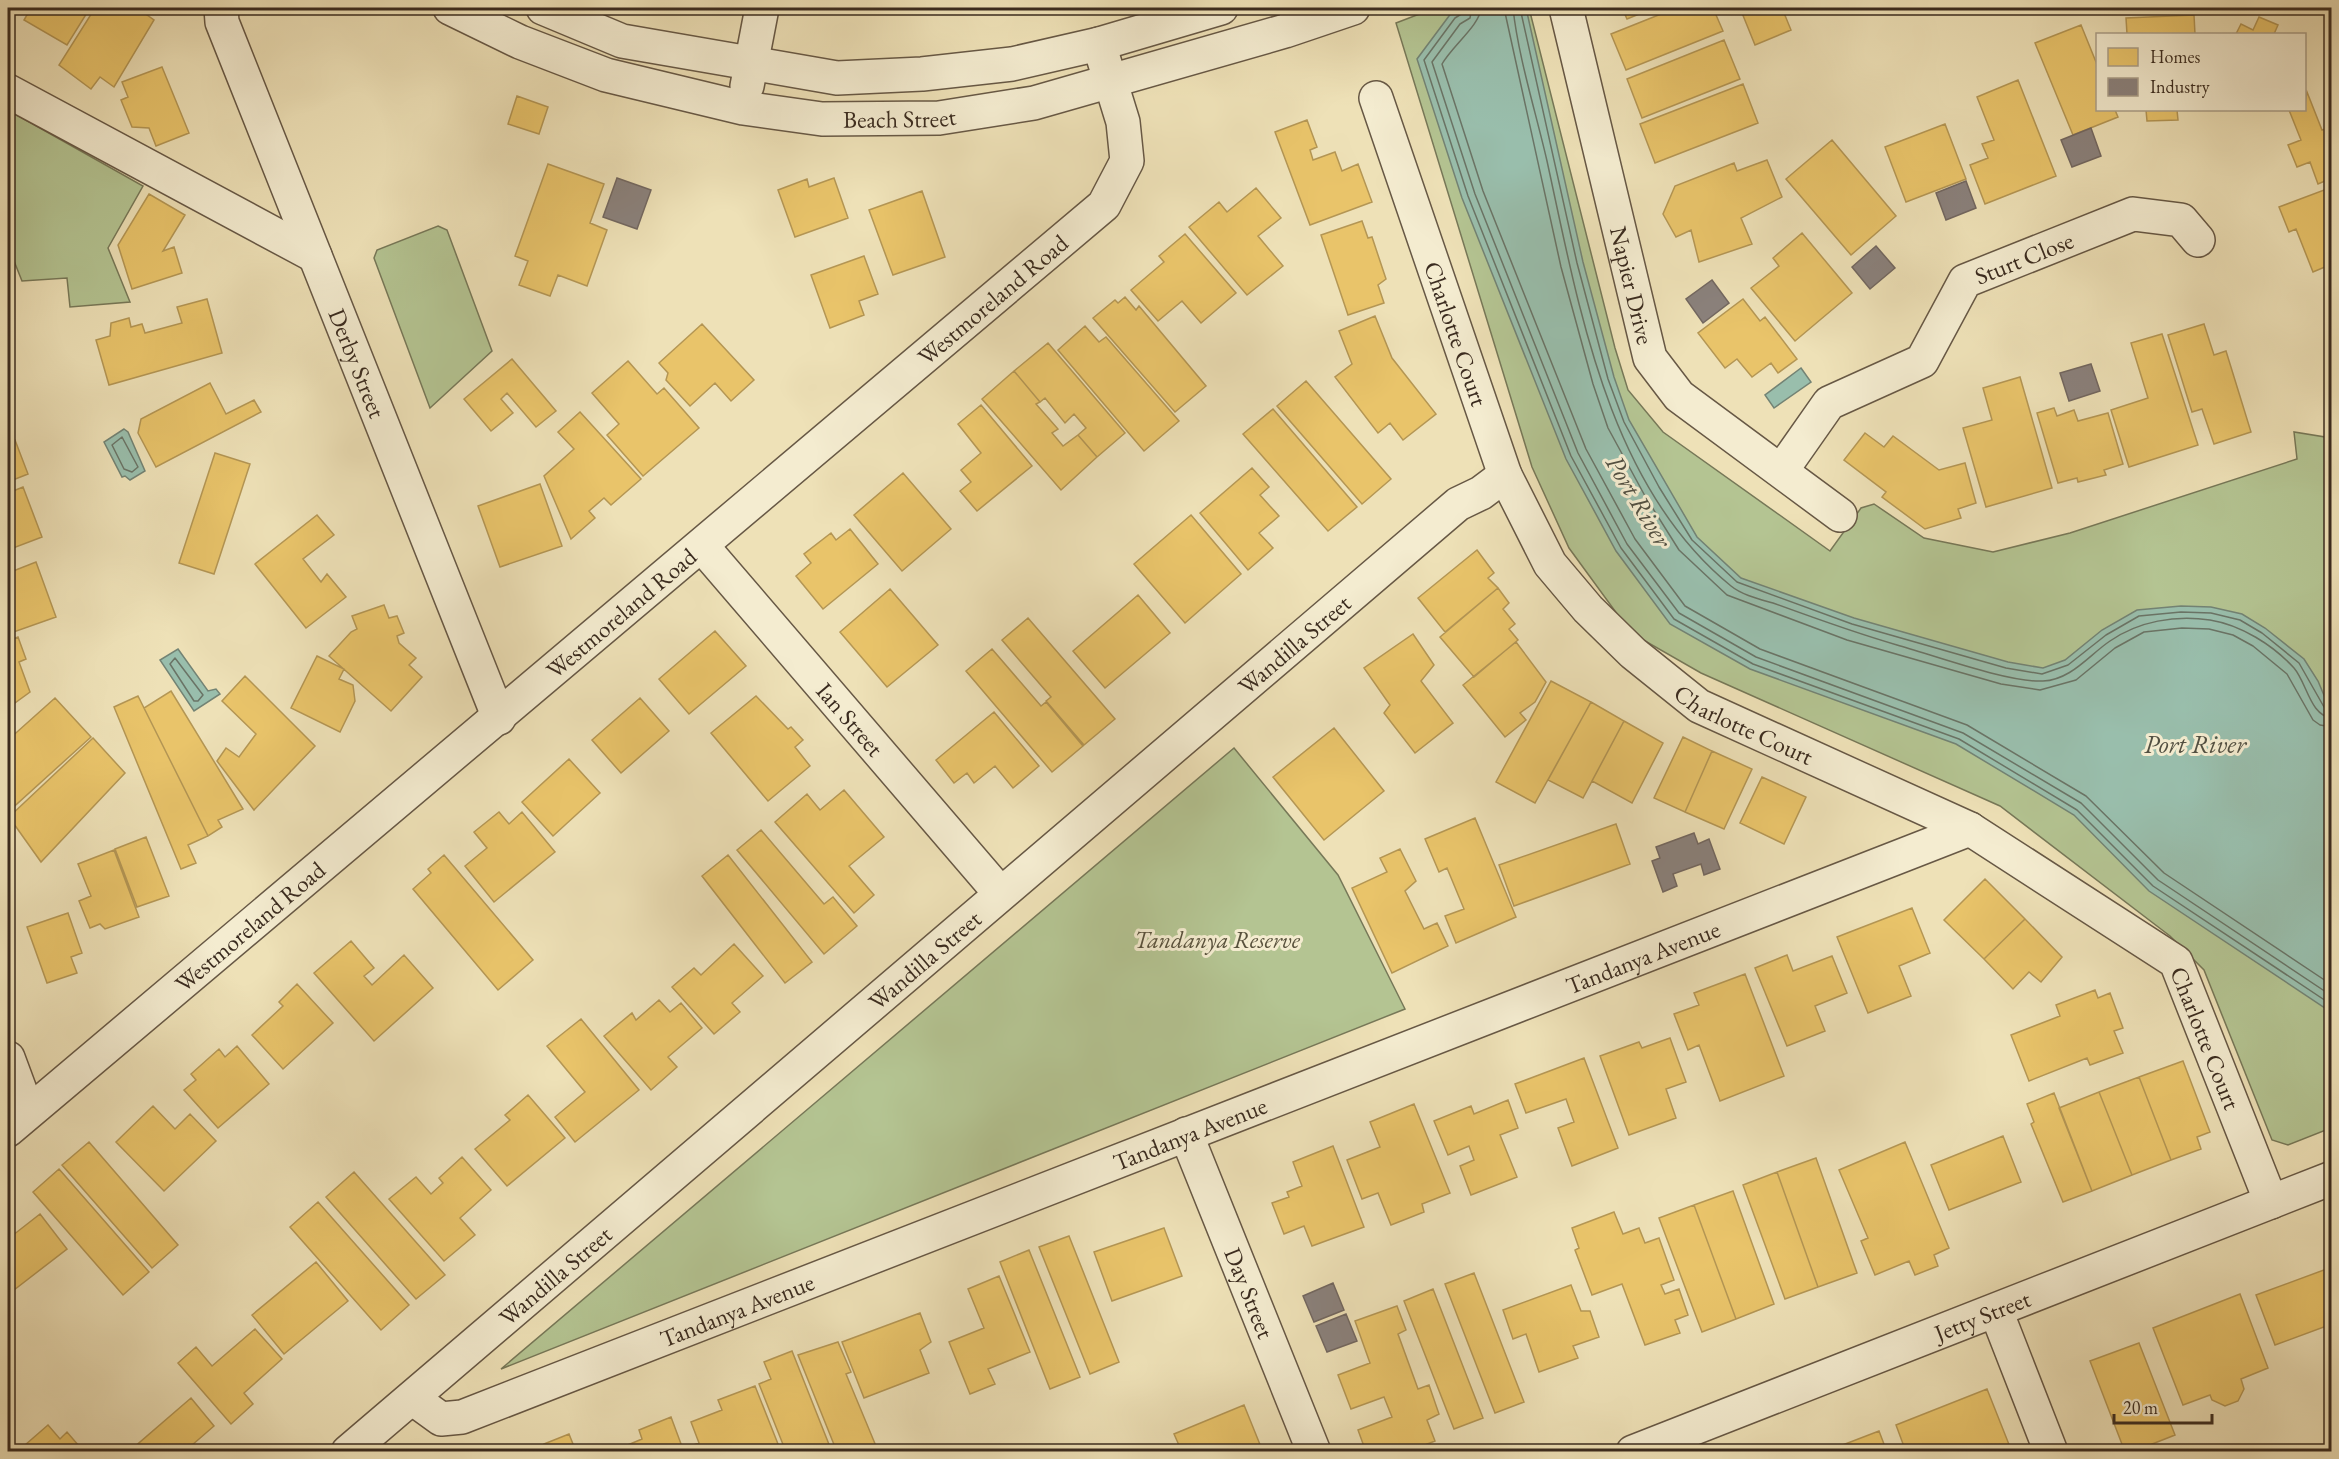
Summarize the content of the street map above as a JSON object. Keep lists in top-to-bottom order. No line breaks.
{"streets":{"street":["Beach Street","Sturt Close","Napier Drive","Westmoreland Road","Charlotte Court","Derby Street","Wandilla Street","Ian Street","Tandanya Avenue","Day Street","Jetty Street"]},"crossings":[["Beach Street","Westmoreland Road"],["Sturt Close","Napier Drive"],["Westmoreland Road","Derby Street"],["Westmoreland Road","Ian Street"],["Charlotte Court","Wandilla Street"],["Charlotte Court","Tandanya Avenue"],["Charlotte Court","Jetty Street"],["Wandilla Street","Ian Street"],["Wandilla Street","Tandanya Avenue"],["Tandanya Avenue","Day Street"]],"water":["Port River"],"parks":["Tandanya Reserve"],"legend":["Homes","Industry"],"scale_bar":"20 m"}
